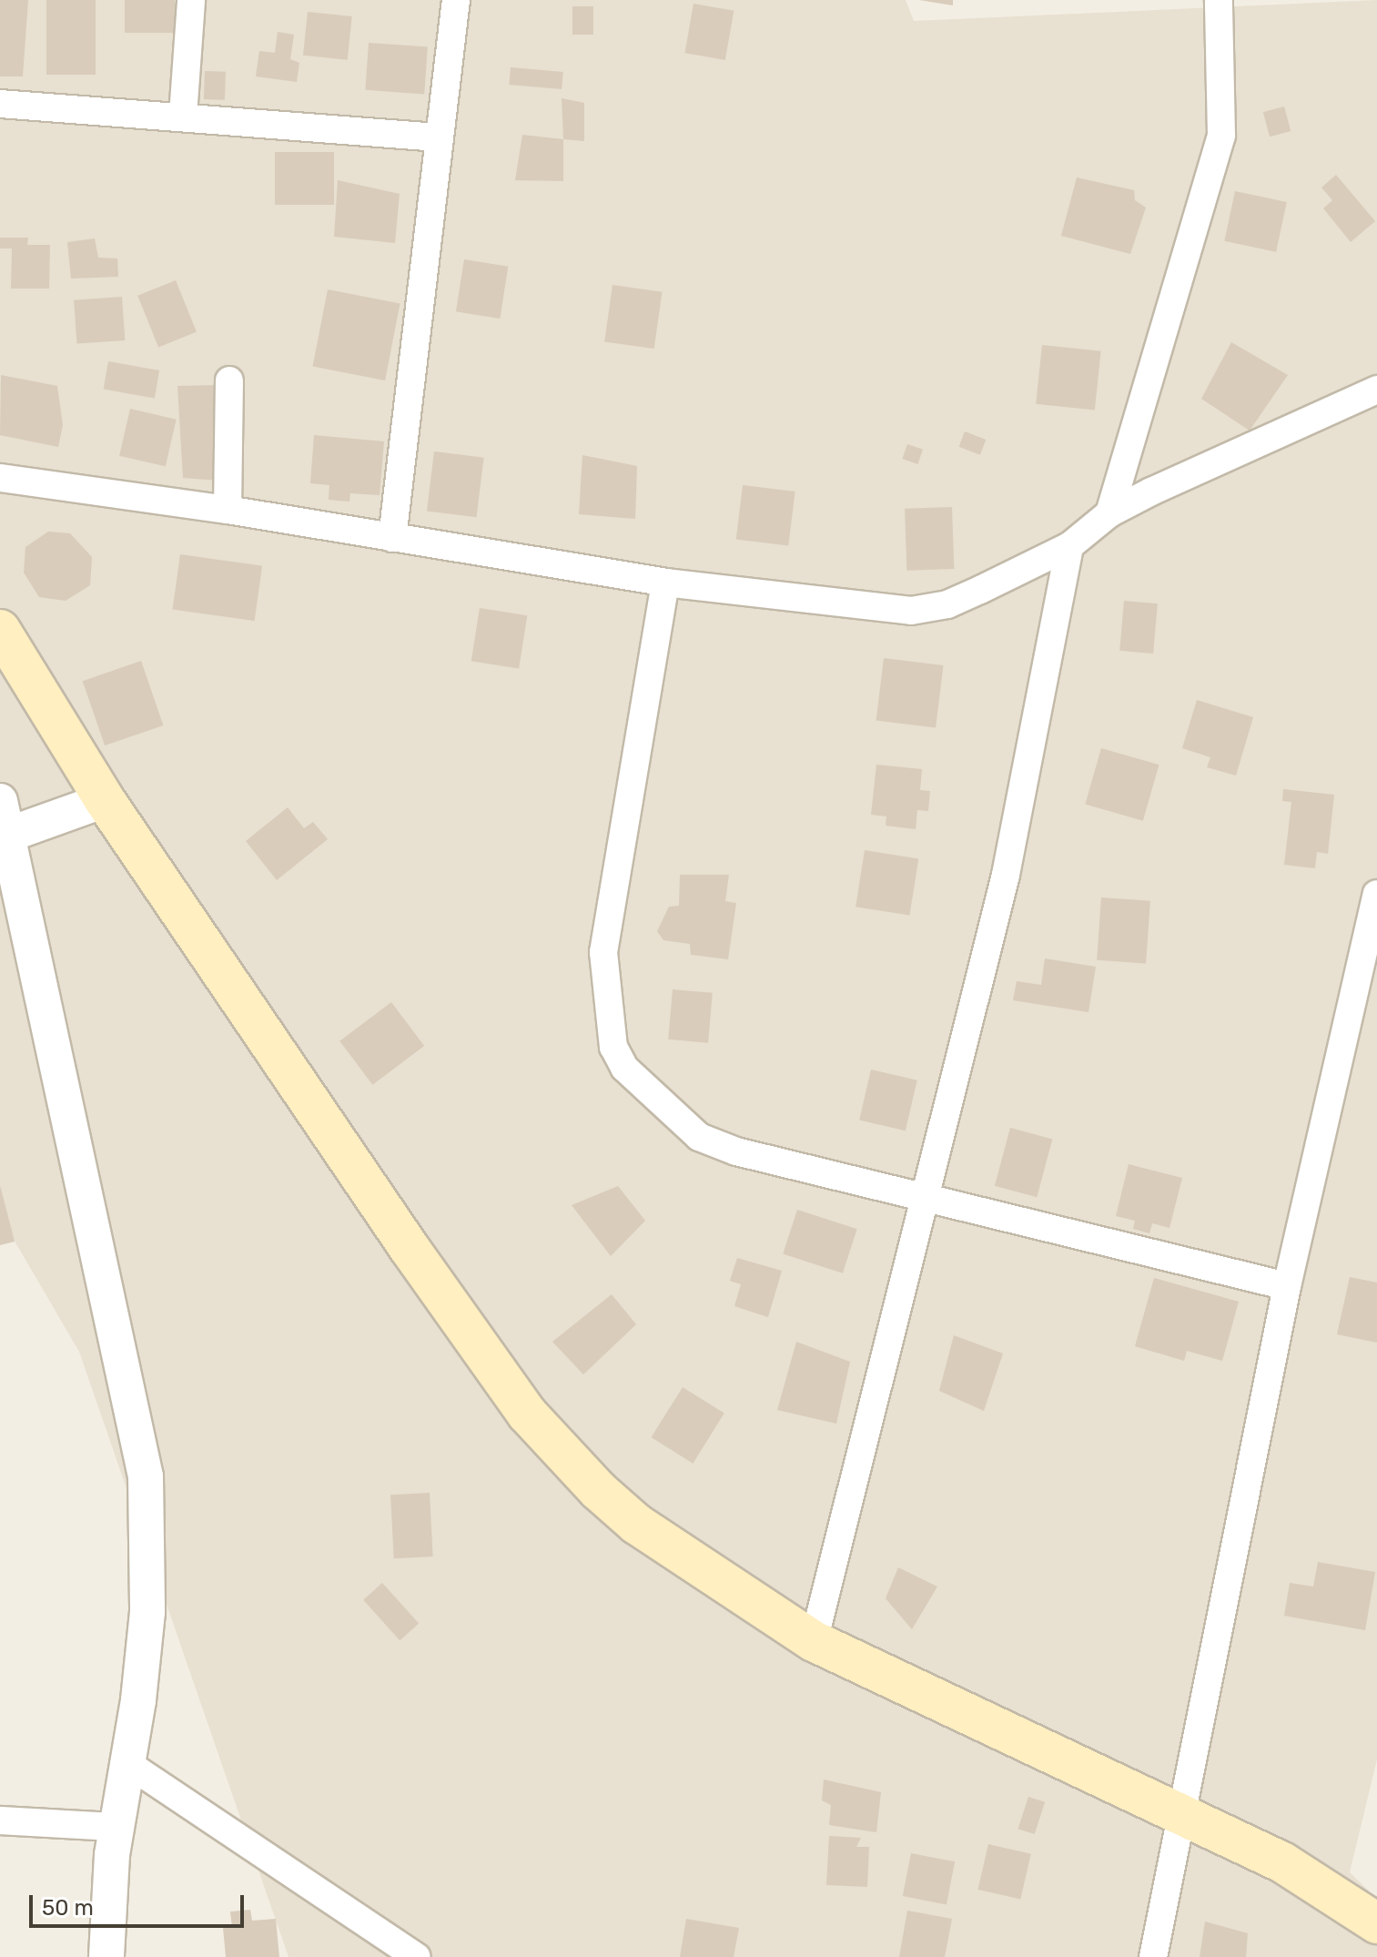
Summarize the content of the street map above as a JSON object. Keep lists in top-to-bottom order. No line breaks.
{"scale_bar":"50 m"}
